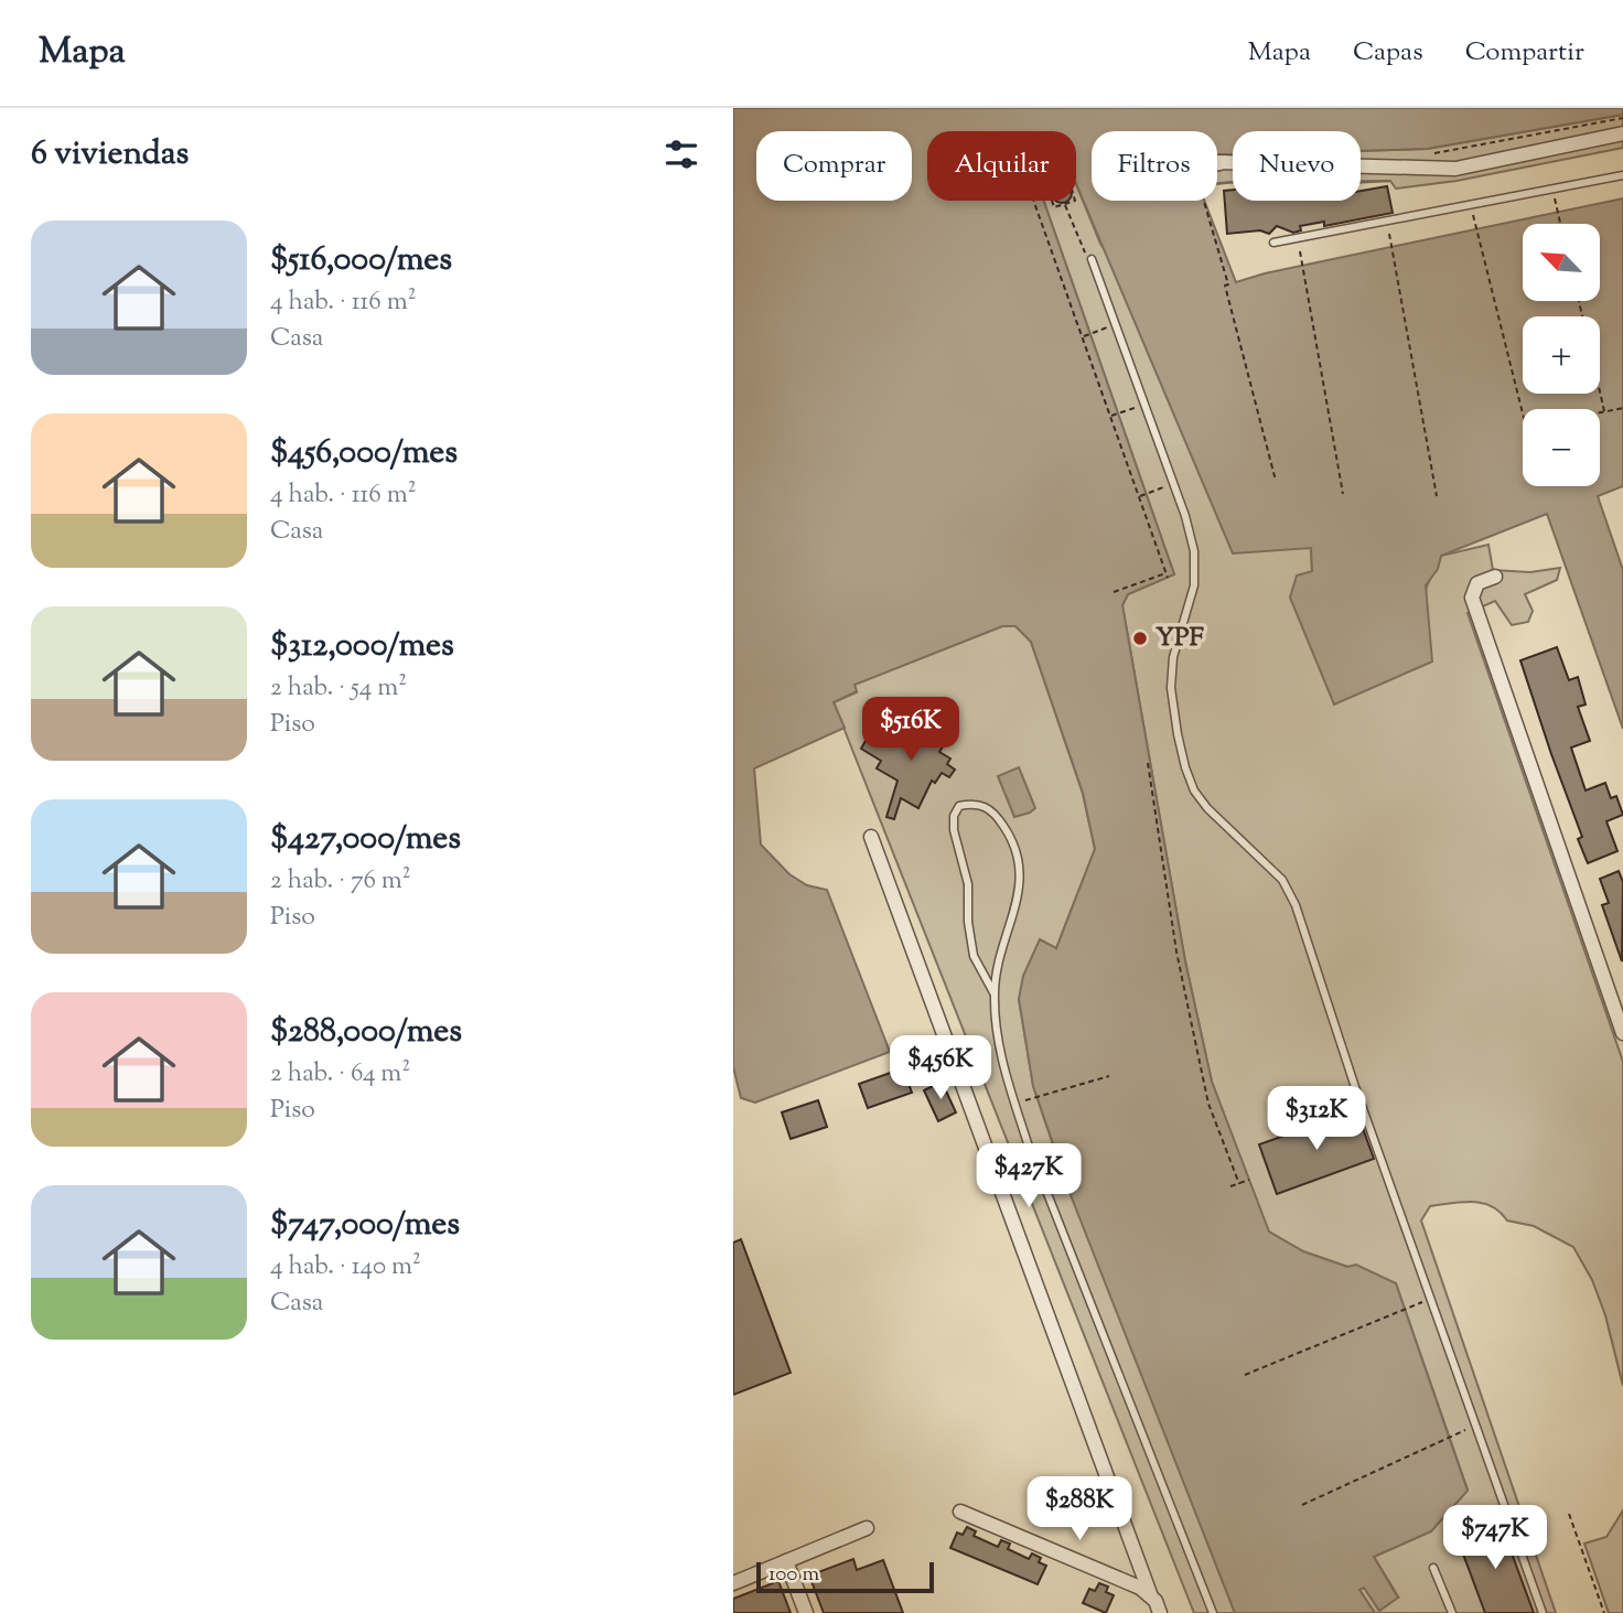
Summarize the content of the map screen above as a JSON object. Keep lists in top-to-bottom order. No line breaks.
{"places":["YPF"],"scale_bar":"100 m","north":"top left","page":{"header":"Mapa","nav":["Mapa","Capas","Compartir"],"heading":"6 viviendas","chip":["Comprar","Alquilar","Filtros","Nuevo"],"list":[{"name":"$516,000/mes","note":"4 hab. · 116 m² · Casa"},{"name":"$456,000/mes","note":"4 hab. · 116 m² · Casa"},{"name":"$312,000/mes","note":"2 hab. · 54 m² · Piso"},{"name":"$427,000/mes","note":"2 hab. · 76 m² · Piso"},{"name":"$288,000/mes","note":"2 hab. · 64 m² · Piso"},{"name":"$747,000/mes","note":"4 hab. · 140 m² · Casa"}],"map_buttons":["+","−"],"price":["$516K","$456K","$312K","$427K","$288K","$747K"],"scale":"100 m"}}
